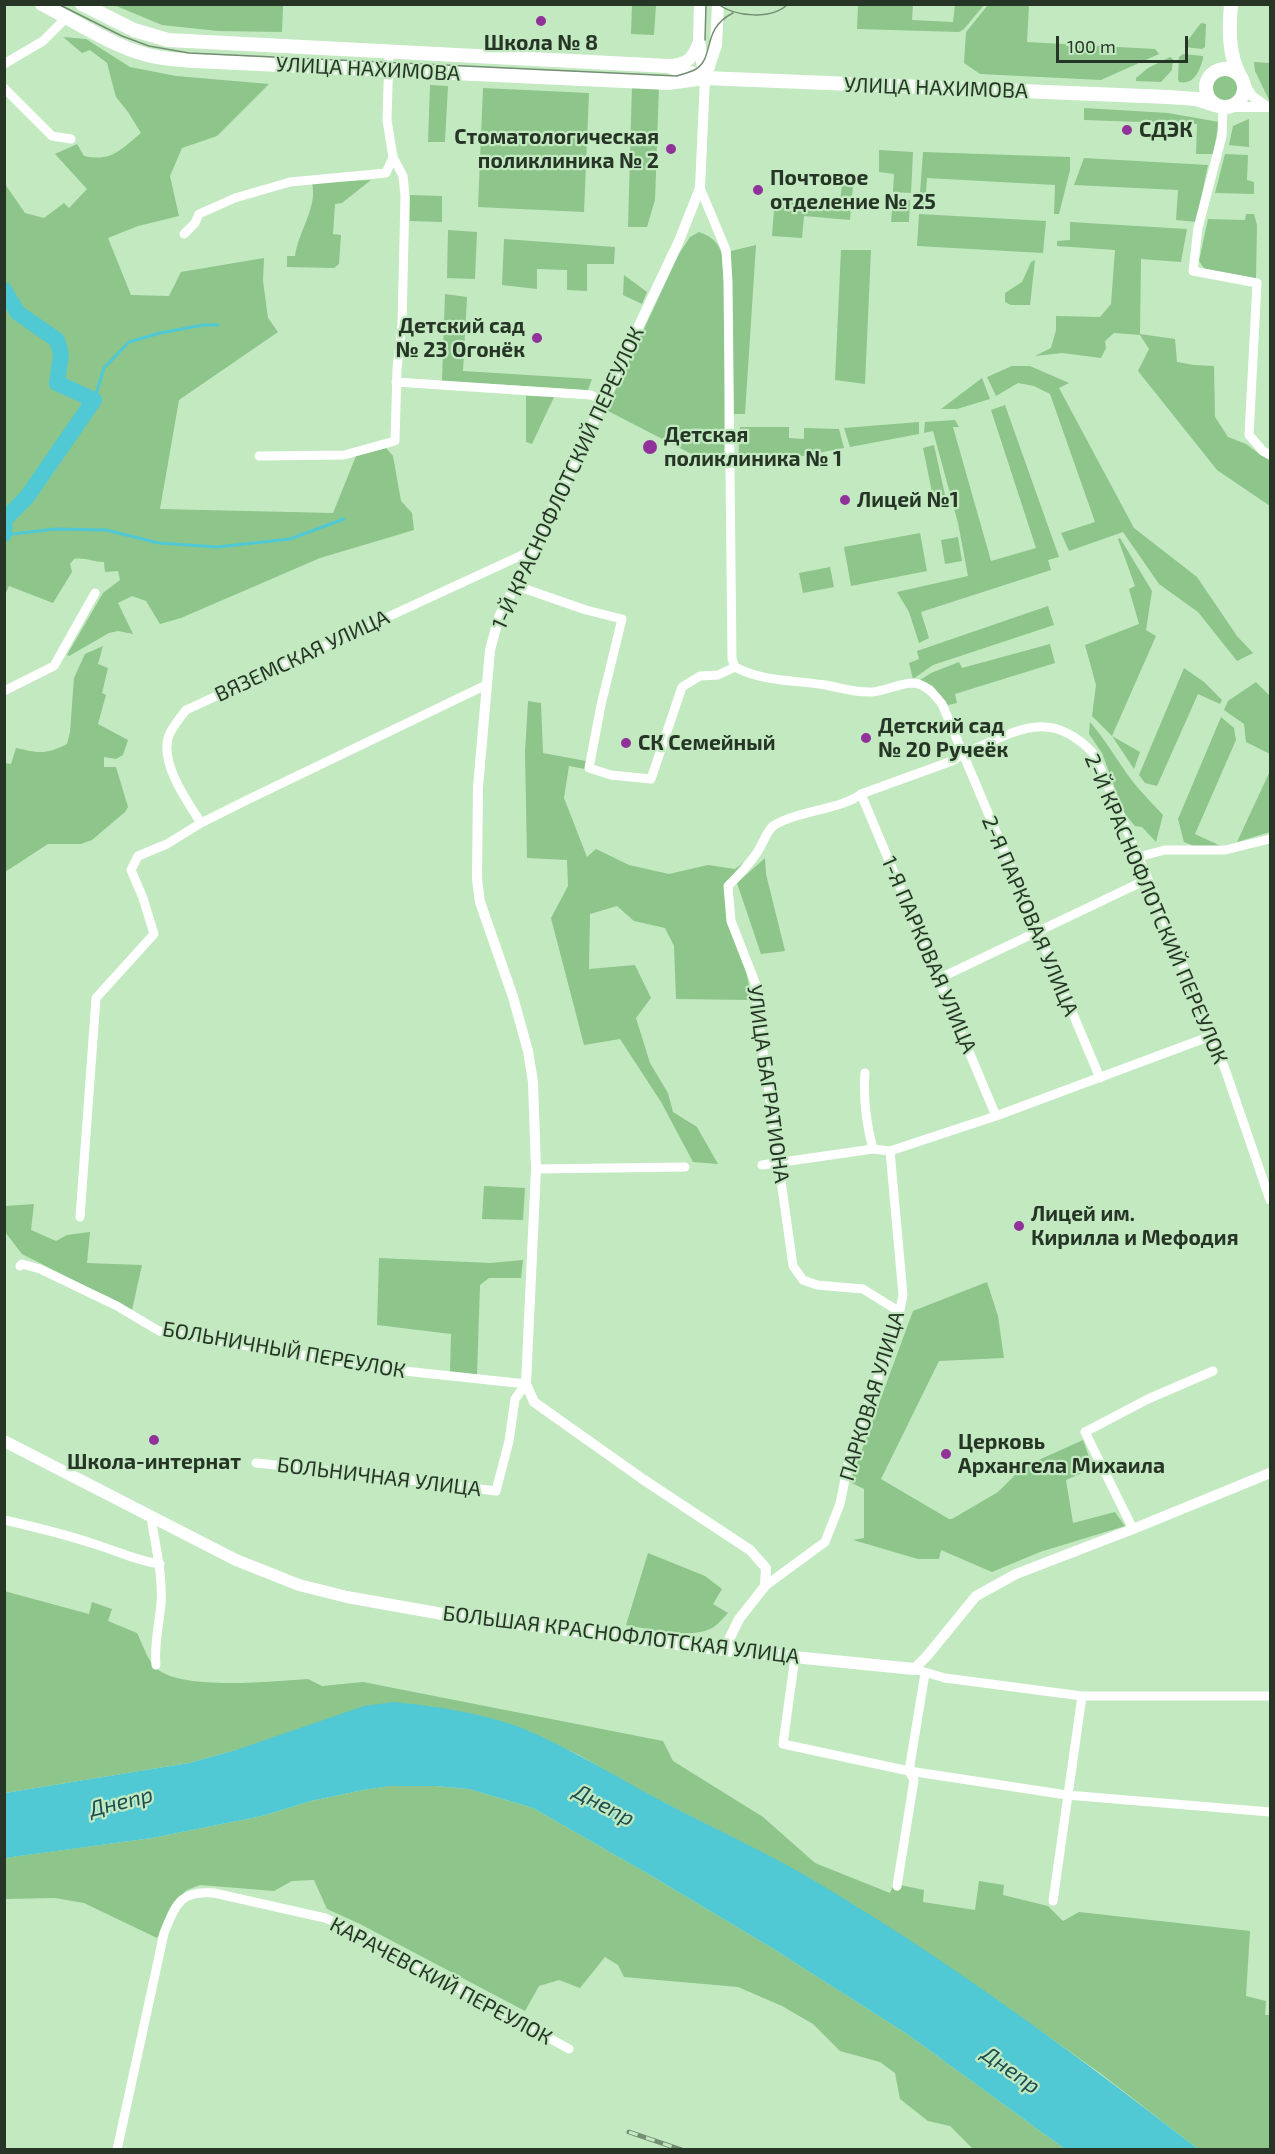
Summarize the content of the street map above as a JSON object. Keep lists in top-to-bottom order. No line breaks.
{"streets":{"main road":["УЛИЦА НАХИМОВА","БОЛЬШАЯ КРАСНОФЛОТСКАЯ УЛИЦА"],"street":["1-Й КРАСНОФЛОТСКИЙ ПЕРЕУЛОК","ВЯЗЕМСКАЯ УЛИЦА","2-Й КРАСНОФЛОТСКИЙ ПЕРЕУЛОК","2-Я ПАРКОВАЯ УЛИЦА","1-Я ПАРКОВАЯ УЛИЦА","УЛИЦА БАГРАТИОНА","БОЛЬНИЧНЫЙ ПЕРЕУЛОК","ПАРКОВАЯ УЛИЦА","БОЛЬНИЧНАЯ УЛИЦА","КАРАЧЕВСКИЙ ПЕРЕУЛОК"]},"crossings":[["1-Й КРАСНОФЛОТСКИЙ ПЕРЕУЛОК","ВЯЗЕМСКАЯ УЛИЦА"],["1-Й КРАСНОФЛОТСКИЙ ПЕРЕУЛОК","БОЛЬНИЧНЫЙ ПЕРЕУЛОК"],["1-Й КРАСНОФЛОТСКИЙ ПЕРЕУЛОК","БОЛЬНИЧНАЯ УЛИЦА"],["2-Й КРАСНОФЛОТСКИЙ ПЕРЕУЛОК","2-Я ПАРКОВАЯ УЛИЦА"],["2-Й КРАСНОФЛОТСКИЙ ПЕРЕУЛОК","УЛИЦА БАГРАТИОНА"],["2-Я ПАРКОВАЯ УЛИЦА","УЛИЦА БАГРАТИОНА"],["1-Я ПАРКОВАЯ УЛИЦА","УЛИЦА БАГРАТИОНА"],["УЛИЦА БАГРАТИОНА","ПАРКОВАЯ УЛИЦА"],["БОЛЬНИЧНЫЙ ПЕРЕУЛОК","БОЛЬНИЧНАЯ УЛИЦА"],["ПАРКОВАЯ УЛИЦА","БОЛЬШАЯ КРАСНОФЛОТСКАЯ УЛИЦА"]],"water":["Днепр"],"places":["Школа № 8","СДЭК","Стоматологическая поликлиника № 2","Почтовое отделение № 25","Детский сад № 23 Огонёк","Детская поликлиника № 1","Лицей №1","Детский сад № 20 Ручеёк","СК Семейный","Лицей им. Кирилла и Мефодия","Школа-интернат","Церковь Архангела Михаила"],"scale_bar":"100 m"}
